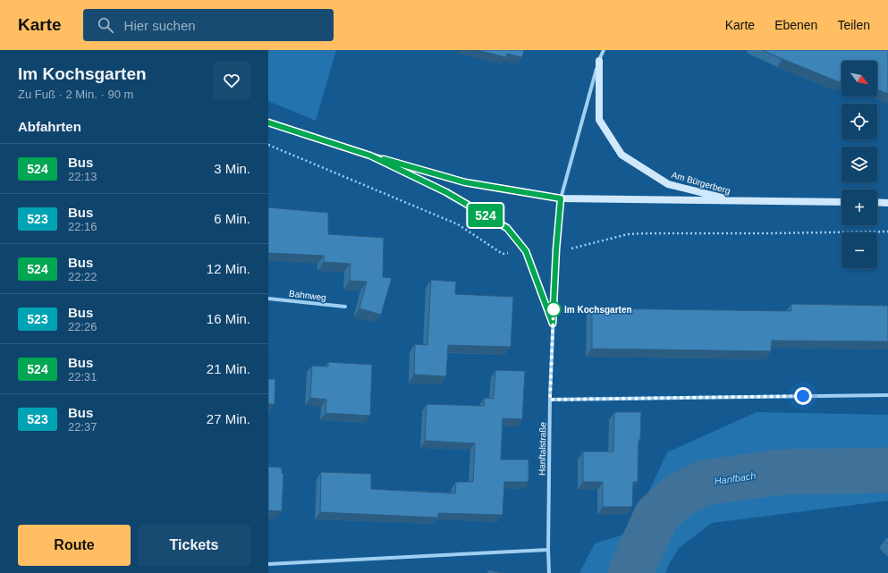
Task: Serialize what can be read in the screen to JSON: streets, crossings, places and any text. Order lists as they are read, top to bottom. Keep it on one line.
{"streets":{"main road":["Am Bürgerberg"],"street":["Bahnweg","Hanftalstraße"]},"crossings":[["Am Bürgerberg","Hanftalstraße"]],"water":["Hanfbach"],"places":["Im Kochsgarten"],"lines":["bus line 524"],"north":"bottom right","page":{"header":"Karte","search":"Hier suchen","nav":["Karte","Ebenen","Teilen"],"heading":[["Im Kochsgarten","Zu Fuß · 2 Min. · 90 m"],"Abfahrten"],"on_map":"524","map_buttons":["+","−"],"list":[{"mark":"524","name":"Bus","note":"22:13","value":"3 Min."},{"mark":"523","name":"Bus","note":"22:16","value":"6 Min."},{"mark":"524","name":"Bus","note":"22:22","value":"12 Min."},{"mark":"523","name":"Bus","note":"22:26","value":"16 Min."},{"mark":"524","name":"Bus","note":"22:31","value":"21 Min."},{"mark":"523","name":"Bus","note":"22:37","value":"27 Min."}],"buttons":["Route","Tickets"]}}
